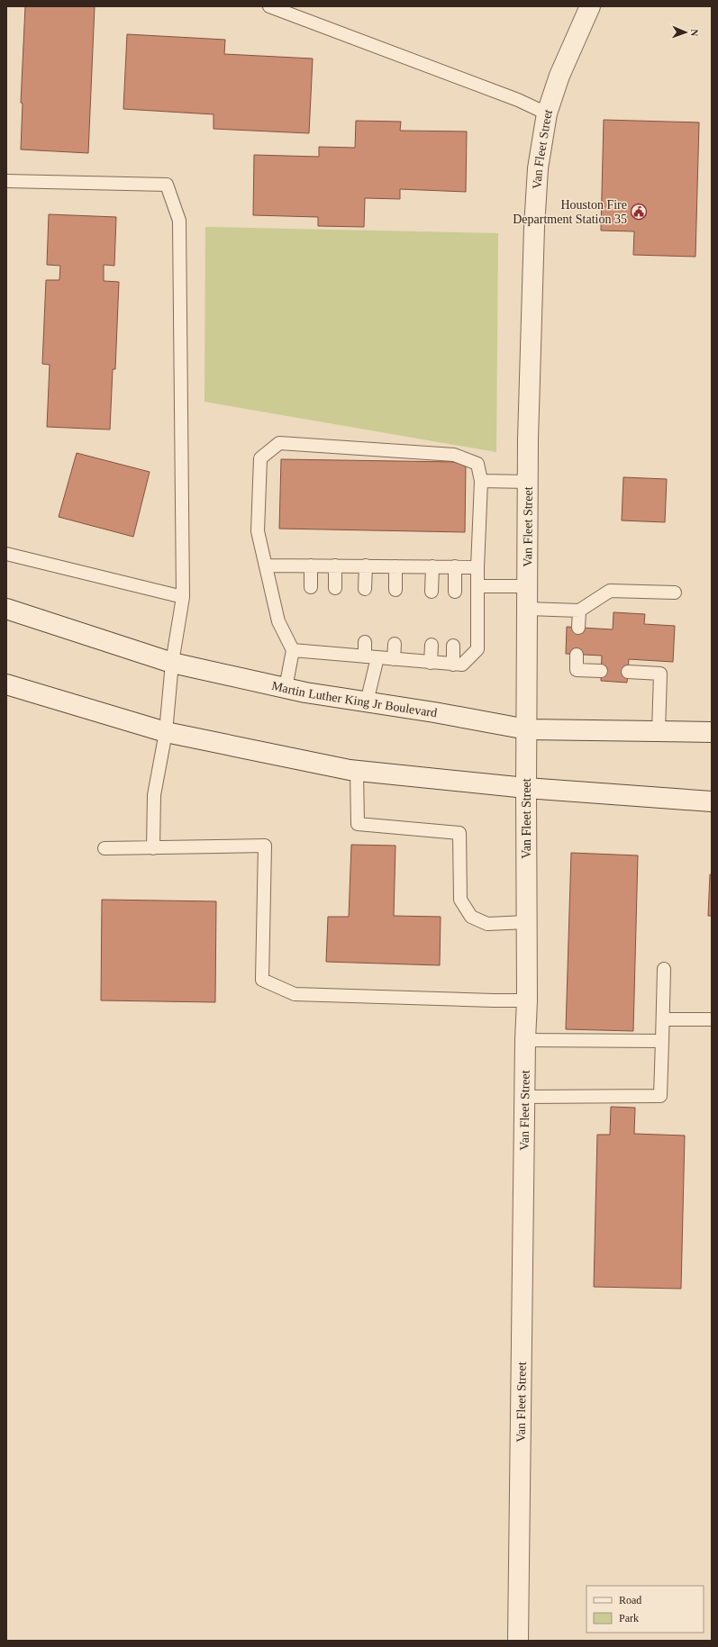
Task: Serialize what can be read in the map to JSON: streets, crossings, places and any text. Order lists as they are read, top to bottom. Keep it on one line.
{"streets":{"street":["Van Fleet Street","Martin Luther King Jr Boulevard"]},"crossings":[["Van Fleet Street","Martin Luther King Jr Boulevard"]],"places":{"public building":["Houston Fire Department Station 35"]},"legend":["Road","Park"],"north":"right"}
